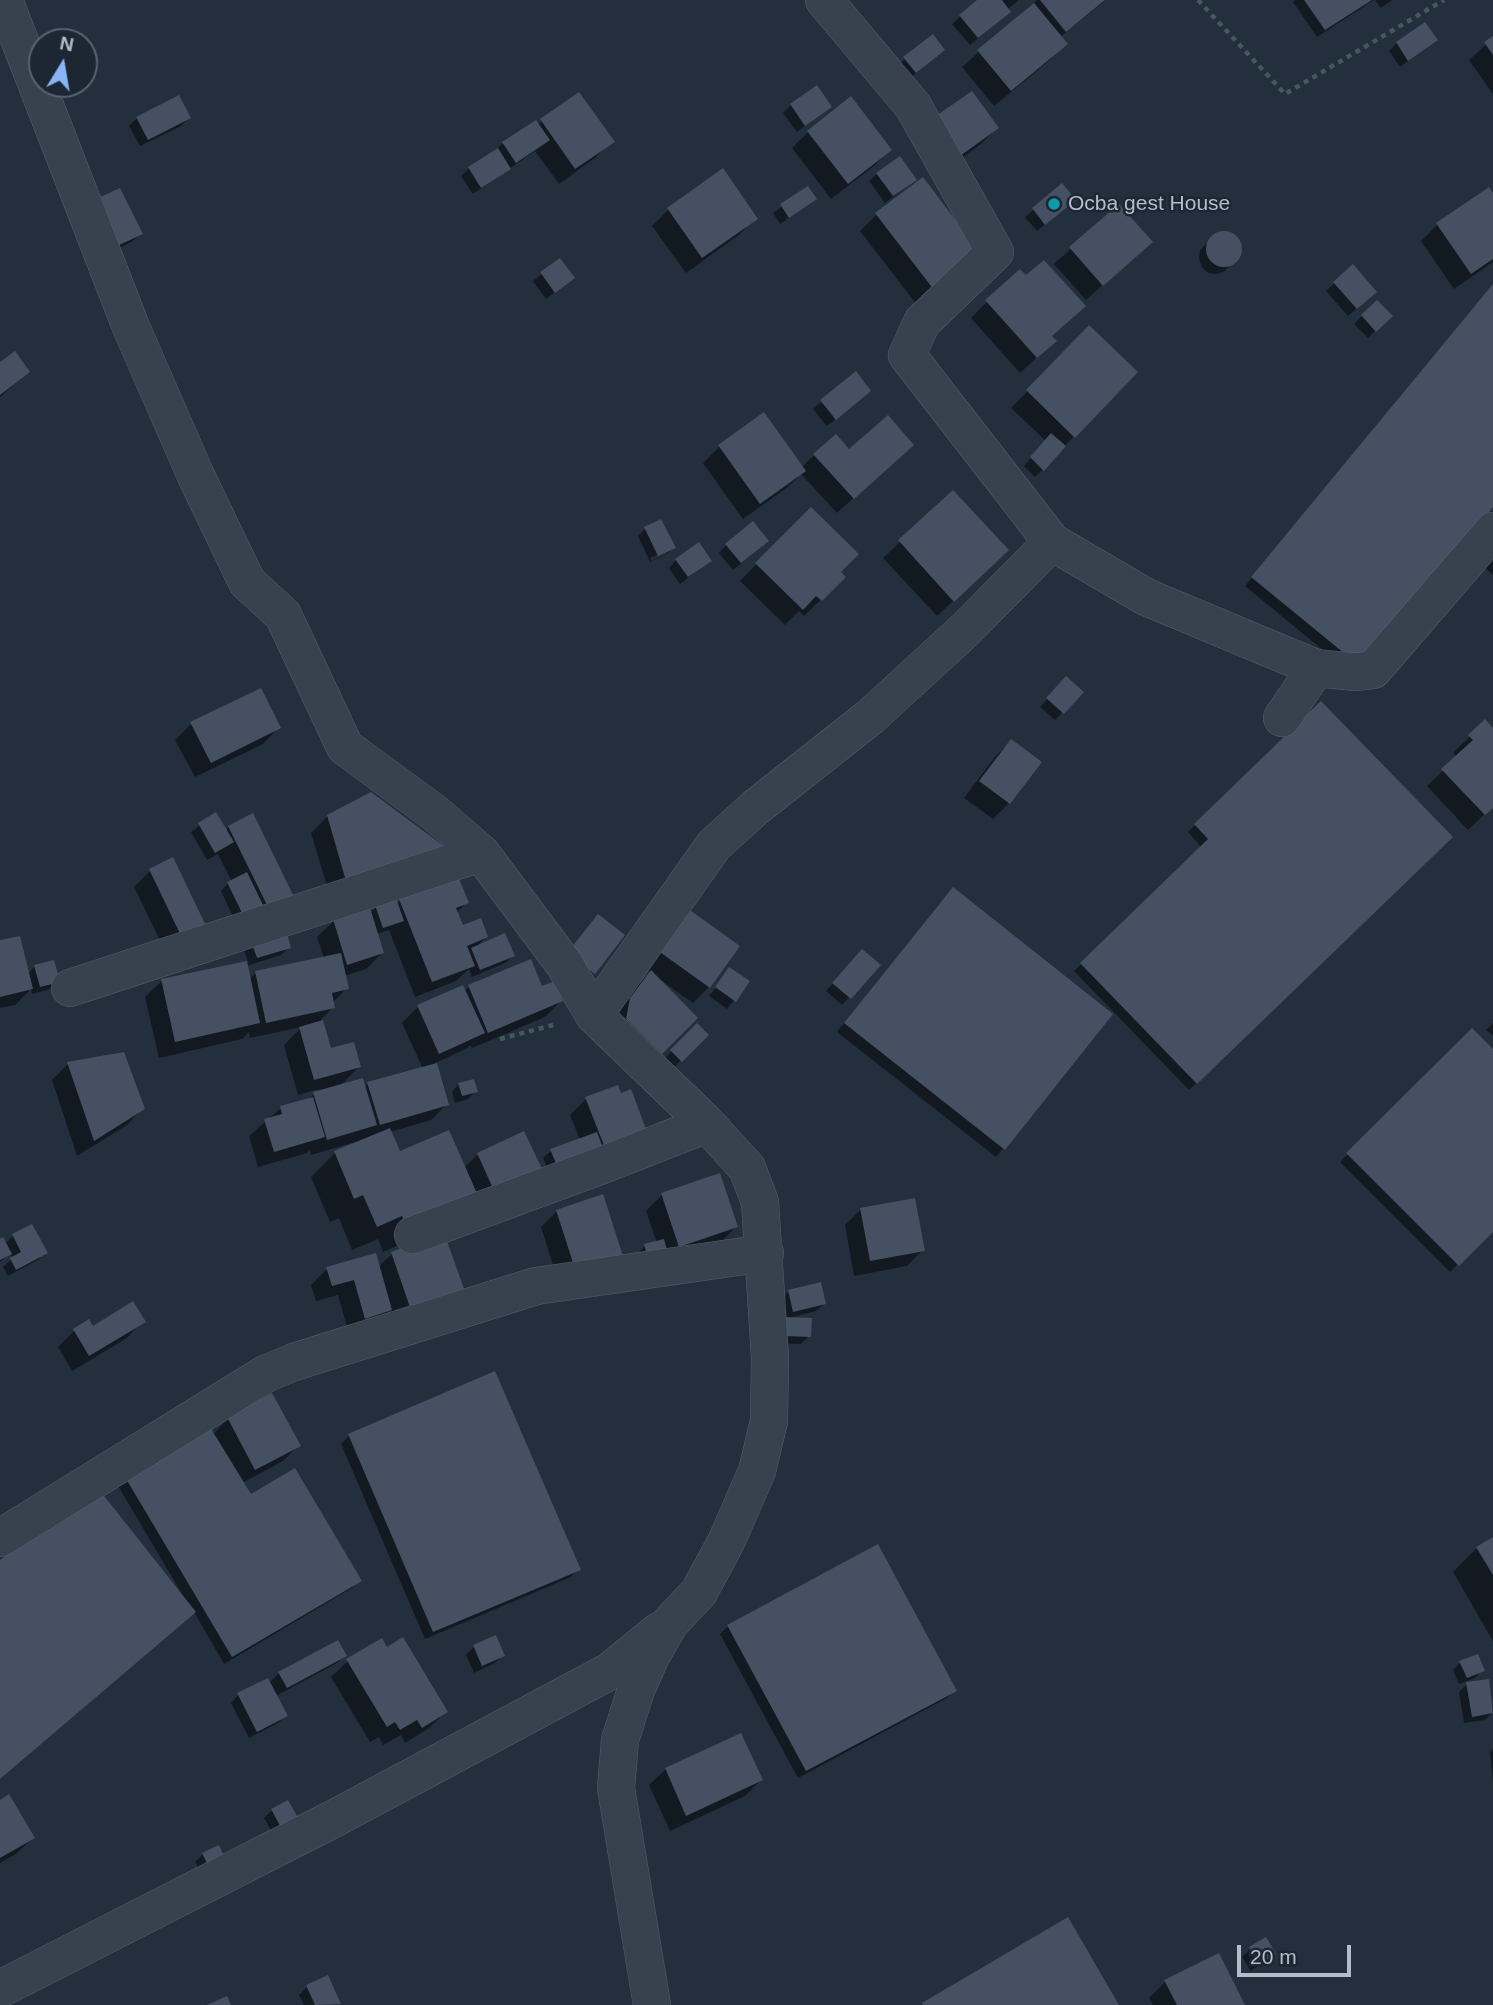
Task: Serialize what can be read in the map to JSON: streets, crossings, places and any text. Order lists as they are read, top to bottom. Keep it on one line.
{"places":["Ocba gest House"],"scale_bar":"20 m","north":"top"}
